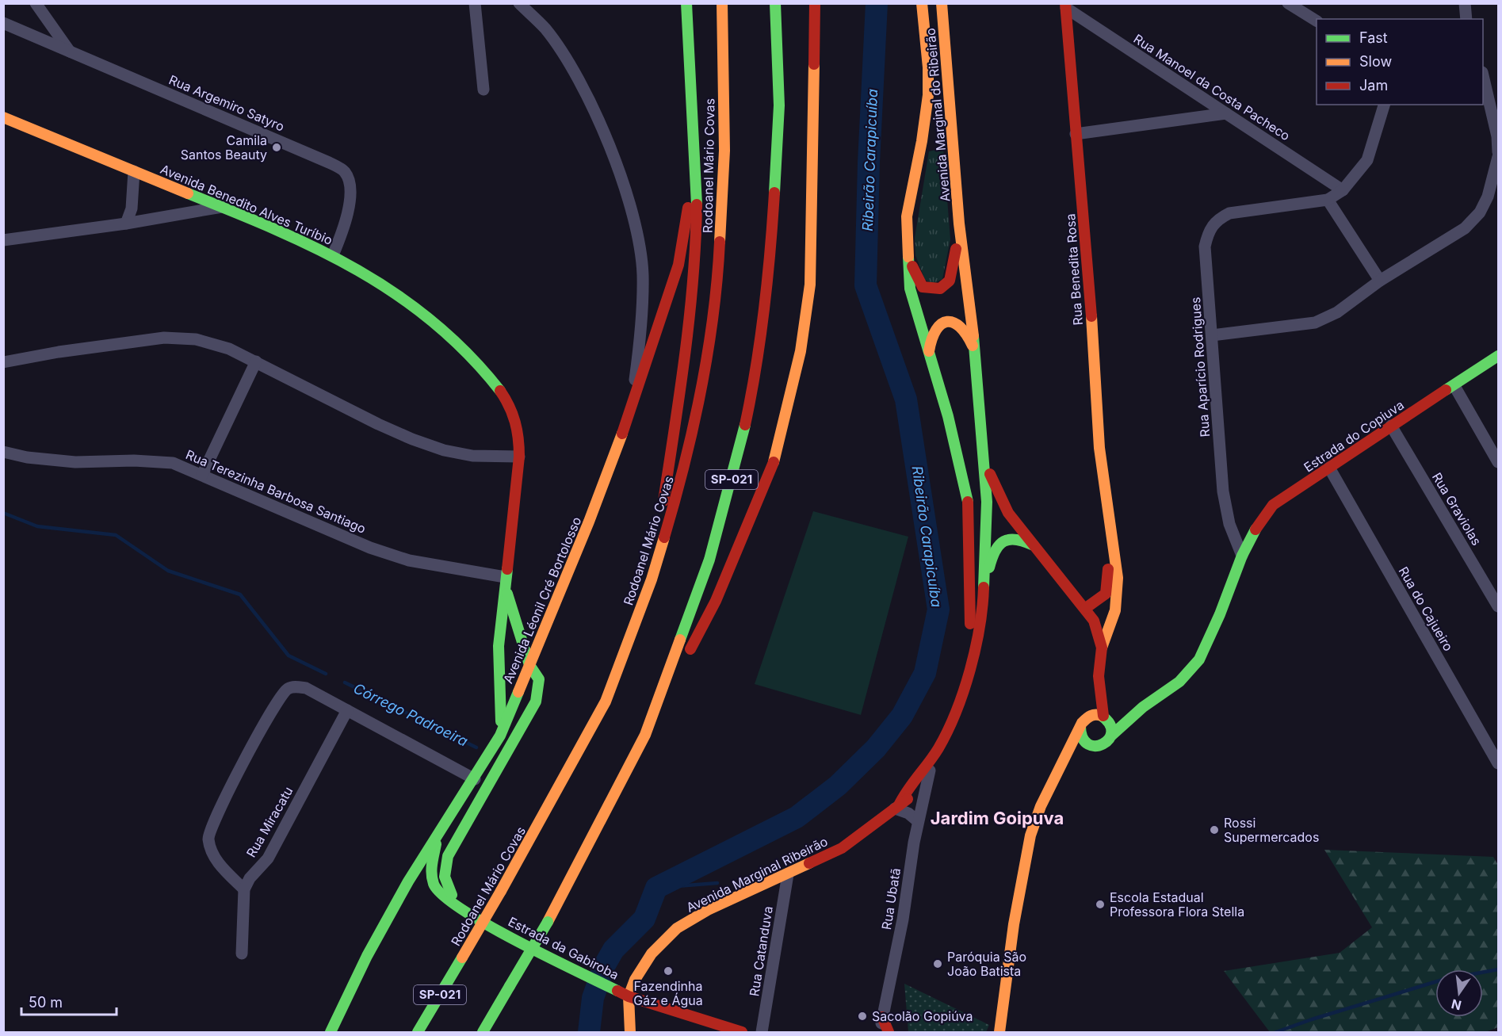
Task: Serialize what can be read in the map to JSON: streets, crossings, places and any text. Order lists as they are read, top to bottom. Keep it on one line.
{"streets":{"main road":["Avenida Marginal do Ribeirão","Rodoanel Mário Covas","Avenida Benedito Alves Turíbio","Rua Benedita Rosa","Estrada do Copiuva","SP-021","Avenida Léonil Cré Bortolosso","Avenida Marginal Ribeirão","Estrada da Gabiroba"],"street":["Rua Manoel da Costa Pacheco","Rua Argemiro Satyro","Rua Aparício Rodrigues","Rua Terezinha Barbosa Santiago","Rua Graviolas","Rua do Cajueiro","Rua Miracatu","Rua Ubatã","Rua Catanduva"]},"crossings":[["Rua Manoel da Costa Pacheco","Rua Benedita Rosa"],["Rua Manoel da Costa Pacheco","Rua Aparício Rodrigues"],["Rua Argemiro Satyro","Avenida Benedito Alves Turíbio"],["Avenida Benedito Alves Turíbio","Rua Terezinha Barbosa Santiago"],["Avenida Benedito Alves Turíbio","Avenida Léonil Cré Bortolosso"],["Avenida Benedito Alves Turíbio","Estrada da Gabiroba"],["Rua Aparício Rodrigues","Estrada do Copiuva"],["Estrada do Copiuva","Rua Graviolas"],["Estrada do Copiuva","Rua do Cajueiro"],["Avenida Léonil Cré Bortolosso","Estrada da Gabiroba"],["Avenida Marginal Ribeirão","Rua Ubatã"],["Avenida Marginal Ribeirão","Estrada da Gabiroba"],["Avenida Marginal Ribeirão","Rua Catanduva"]],"districts":["Jardim Goipuva"],"water":["Ribeirão Carapicuíba","Córrego Padroeira"],"places":["Camila Santos Beauty","Rossi Supermercados","Escola Estadual Professora Flora Stella","Paróquia São João Batista","Fazendinha Gáz e Água","Sacolão Gopiúva"],"legend":["Fast","Slow","Jam"],"scale_bar":"50 m","north":"bottom"}
